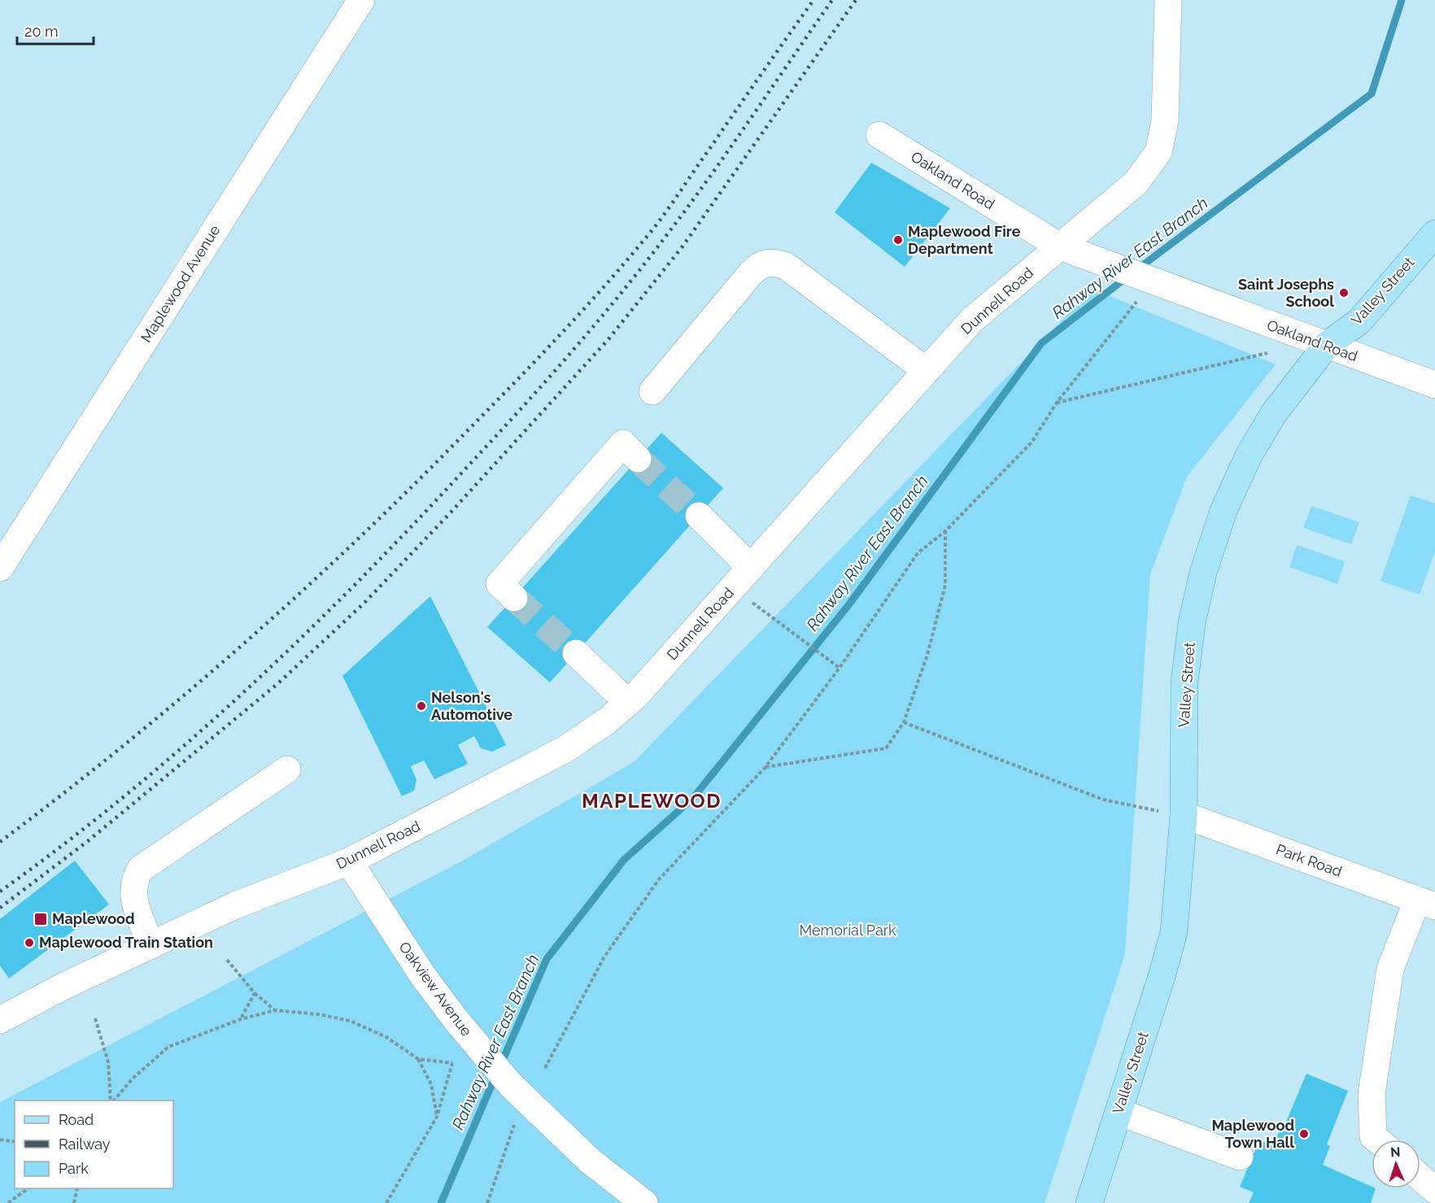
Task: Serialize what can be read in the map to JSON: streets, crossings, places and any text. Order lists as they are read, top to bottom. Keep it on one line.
{"streets":{"main road":["Valley Street"],"street":["Oakland Road","Maplewood Avenue","Dunnell Road","Park Road","Oakview Avenue"]},"crossings":[["Oakland Road","Valley Street"],["Oakland Road","Dunnell Road"],["Valley Street","Park Road"],["Dunnell Road","Oakview Avenue"]],"districts":["MAPLEWOOD"],"water":["Rahway River East Branch"],"parks":["Memorial Park"],"places":{"other":["Maplewood Fire Department","Saint Josephs School","Nelson's Automotive","Maplewood Train Station","Maplewood Town Hall"],"transit":["Maplewood"]},"legend":["Road","Railway","Park"],"scale_bar":"20 m","north":"top"}
